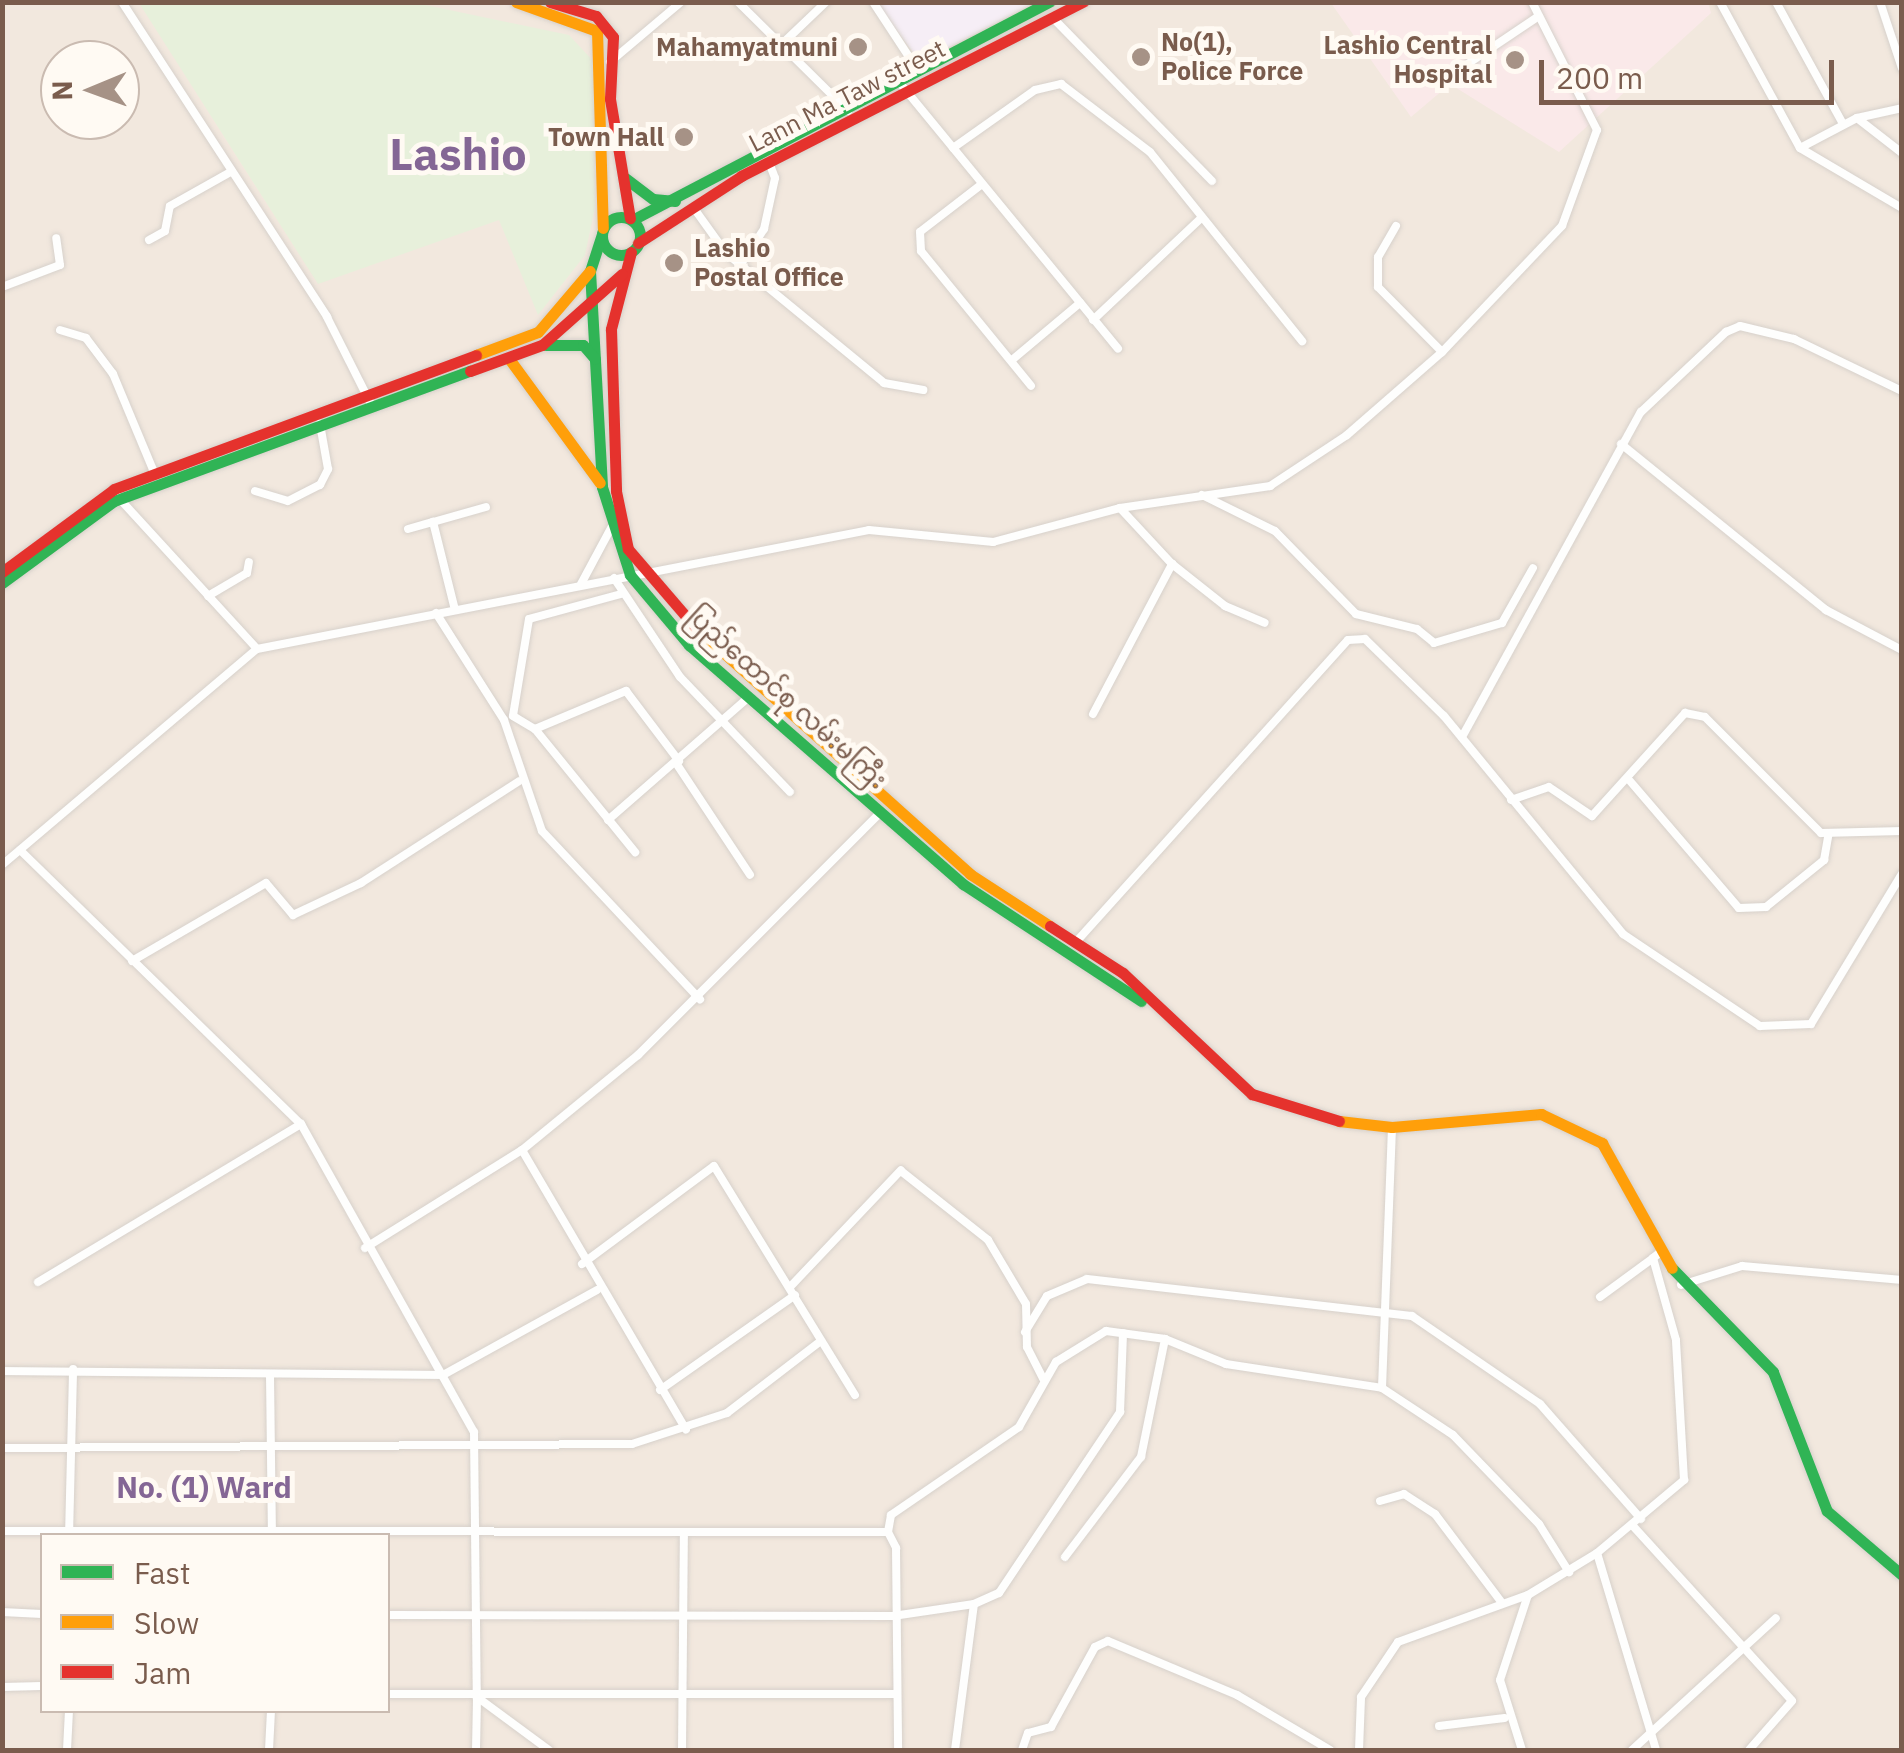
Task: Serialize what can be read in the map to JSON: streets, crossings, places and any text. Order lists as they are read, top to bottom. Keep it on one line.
{"streets":{"main road":["Lann Ma Taw street","ပြည်ထောင်စု လမ်းမကြီး"]},"crossings":[["Lann Ma Taw street","ပြည်ထောင်စု လမ်းမကြီး"]],"districts":["Lashio","No. (1) Ward"],"places":["Mahamyatmuni","No(1), Police Force","Lashio Central Hospital","Town Hall","Lashio Postal Office"],"legend":["Fast","Slow","Jam"],"scale_bar":"200 m","north":"left"}
